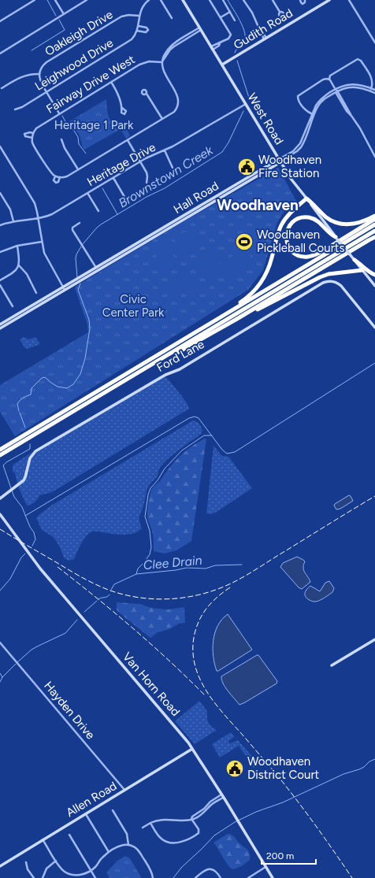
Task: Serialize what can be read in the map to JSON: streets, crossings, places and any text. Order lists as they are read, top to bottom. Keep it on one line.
{"streets":{"main road":["Gudith Road","West Road","Hall Road","Ford Lane","Van Horn Road","Allen Road"],"street":["Oakleigh Drive","Leighwood Drive","Fairway Drive West","Heritage Drive","Hayden Drive"]},"crossings":[["Gudith Road","West Road"],["Oakleigh Drive","Leighwood Drive"],["West Road","Heritage Drive"],["West Road","Hall Road"],["Van Horn Road","Allen Road"],["Hayden Drive","Allen Road"]],"districts":["Woodhaven"],"water":["Brownstown Creek","Clee Drain"],"parks":["Heritage 1 Park","Civic Center Park"],"places":{"public building":["Woodhaven Fire Station","Woodhaven District Court"],"sports":["Woodhaven Pickleball Courts"]},"scale_bar":"200 m"}
